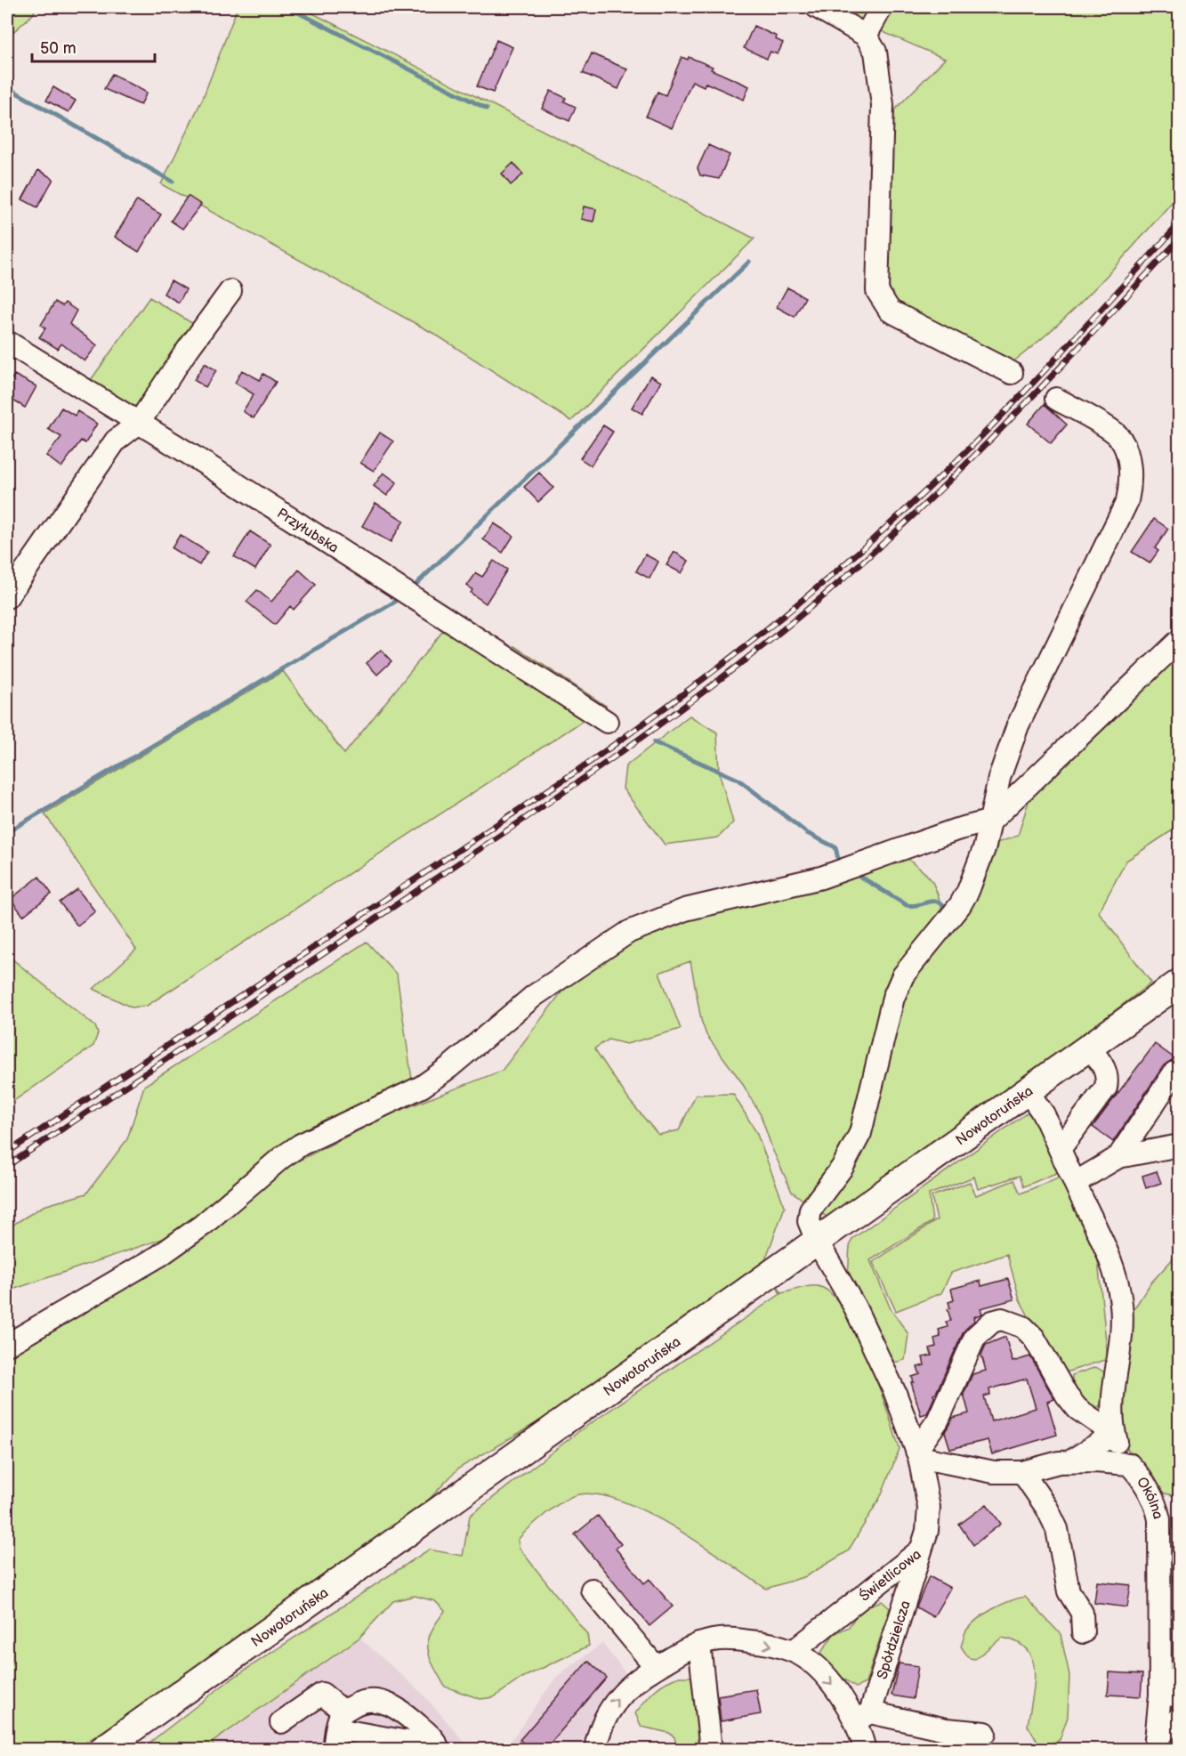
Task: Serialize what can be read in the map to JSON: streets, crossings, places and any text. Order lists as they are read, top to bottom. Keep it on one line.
{"streets":{"main road":["Nowotoruńska"],"street":["Przyłubska","Okólna","Świetlicowa","Spółdzielcza"]},"crossings":[["Nowotoruńska","Świetlicowa"],["Okólna","Świetlicowa"],["Świetlicowa","Spółdzielcza"]],"scale_bar":"50 m"}
